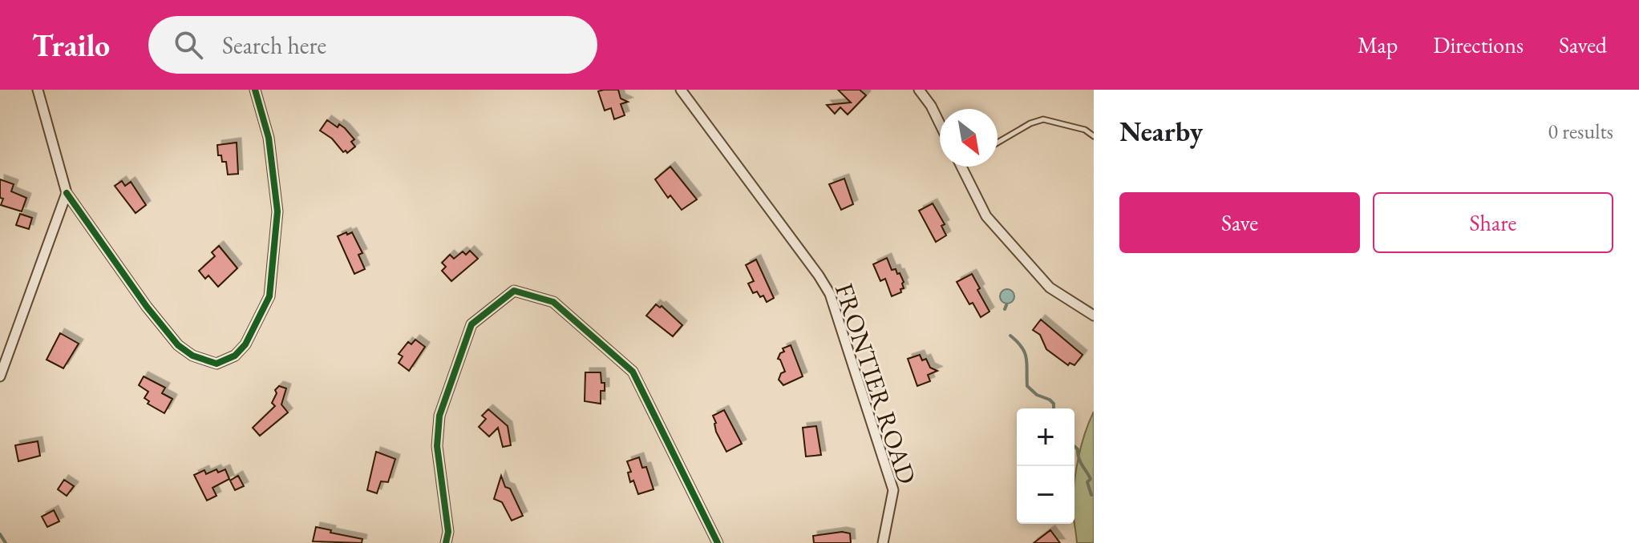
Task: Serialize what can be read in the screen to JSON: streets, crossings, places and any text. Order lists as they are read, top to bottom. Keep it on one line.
{"streets":{"street":["FRONTIER ROAD"]},"north":"bottom right","page":{"header":"Trailo","search":"Search here","nav":["Map","Directions","Saved"],"heading":["Nearby","0 results"],"buttons":["Save","Share"],"map_buttons":["+","−"]}}
